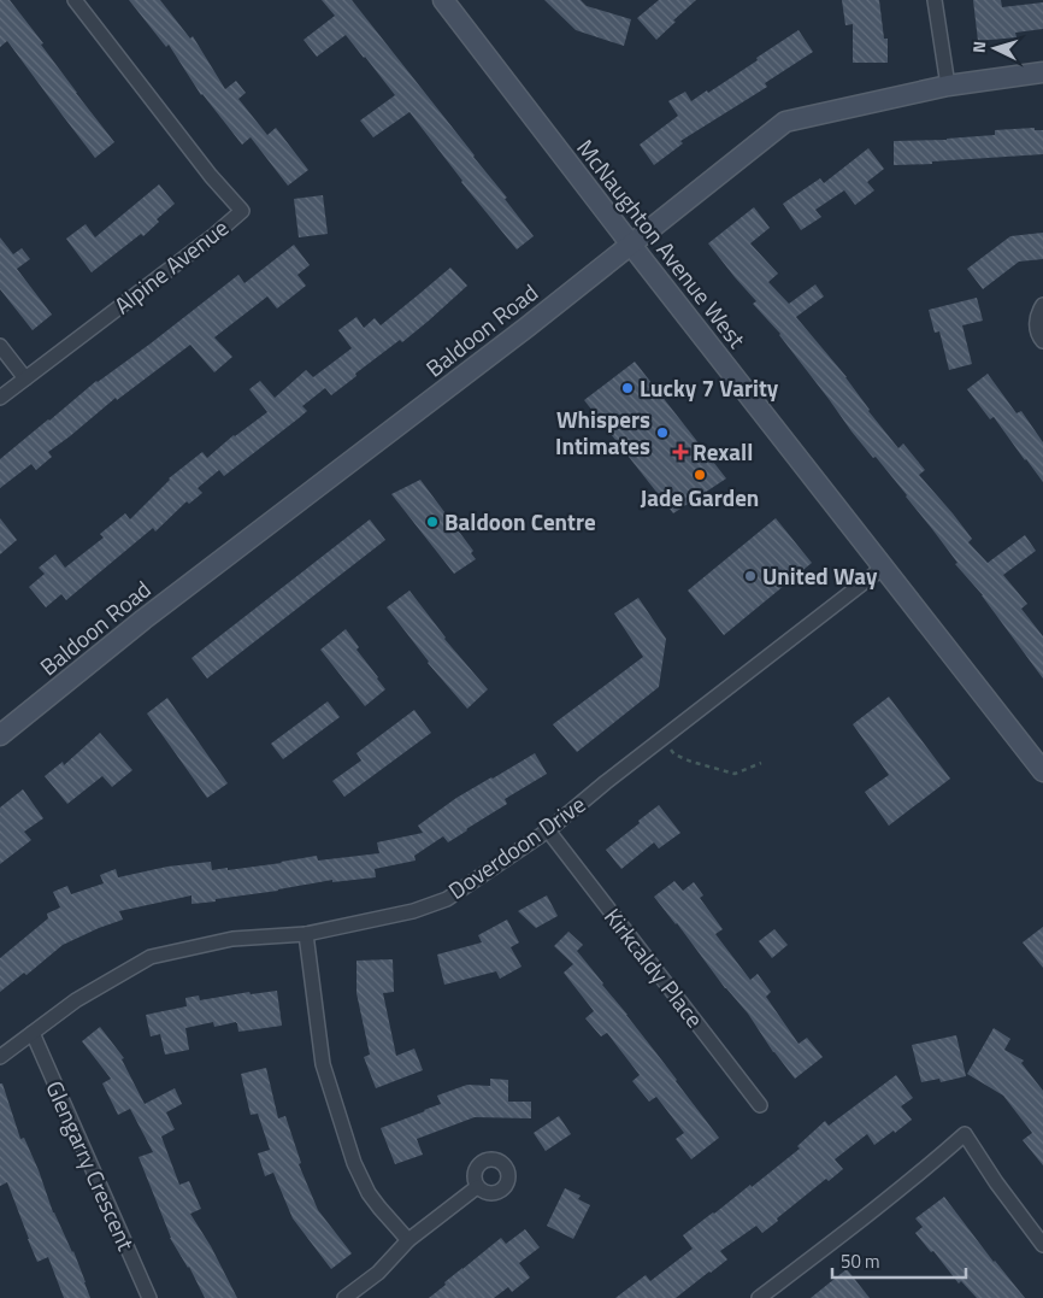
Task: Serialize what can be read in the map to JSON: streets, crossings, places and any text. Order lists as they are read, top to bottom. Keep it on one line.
{"streets":{"street":["McNaughton Avenue West","Alpine Avenue","Baldoon Road","Doverdoon Drive","Kirkcaldy Place","Glengarry Crescent"]},"crossings":[["McNaughton Avenue West","Baldoon Road"],["McNaughton Avenue West","Doverdoon Drive"],["Doverdoon Drive","Kirkcaldy Place"],["Doverdoon Drive","Glengarry Crescent"]],"places":{"other":["Lucky 7 Varity","Whispers Intimates","Jade Garden","Baldoon Centre","United Way"],"health":["Rexall"]},"scale_bar":"50 m","north":"left"}
